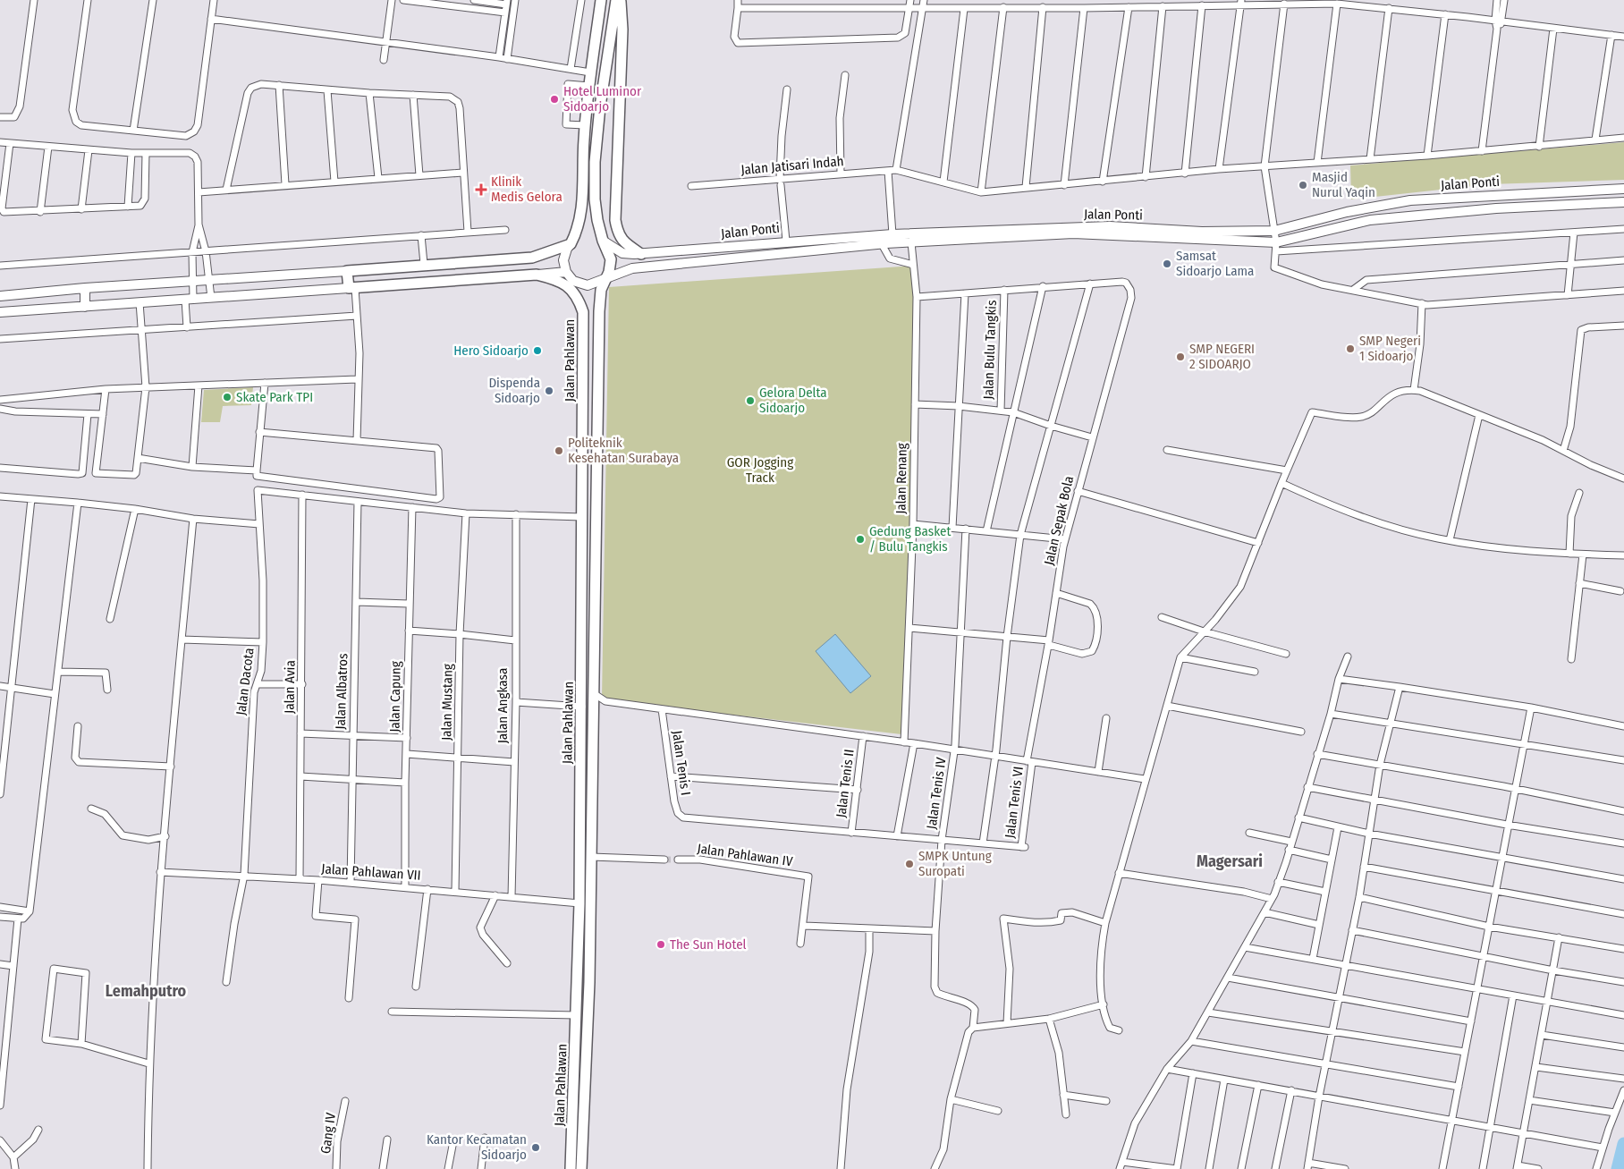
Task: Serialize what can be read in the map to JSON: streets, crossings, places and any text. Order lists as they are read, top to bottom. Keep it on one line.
{"streets":{"main road":["Jalan Ponti","Jalan Pahlawan"],"street":["Jalan Jatisari Indah","Jalan Bulu Tangkis","Jalan Renang","Jalan Sepak Bola","Jalan Dacota","Jalan Avia","Jalan Albatros","Jalan Capung","Jalan Mustang","Jalan Angkasa","Jalan Tenis I","Jalan Tenis II","Jalan Tenis IV","Jalan Tenis VI","Jalan Pahlawan IV","Jalan Pahlawan VII","Gang IV"]},"crossings":[["Jalan Ponti","Jalan Pahlawan"],["Jalan Ponti","Jalan Renang"],["Jalan Pahlawan","Jalan Pahlawan VII"],["Jalan Sepak Bola","Jalan Tenis VI"],["Jalan Dacota","Jalan Avia"],["Jalan Dacota","Jalan Pahlawan VII"],["Jalan Avia","Jalan Pahlawan VII"],["Jalan Albatros","Jalan Pahlawan VII"],["Jalan Capung","Jalan Pahlawan VII"],["Jalan Mustang","Jalan Pahlawan VII"],["Jalan Angkasa","Jalan Pahlawan VII"],["Jalan Tenis I","Jalan Tenis II"]],"districts":["Magersari","Lemahputro"],"parks":["GOR Jogging Track"],"places":{"other":["Hotel Luminor Sidoarjo","Masjid Nurul Yaqin","Samsat Sidoarjo Lama","SMP Negeri 1 Sidoarjo","Hero Sidoarjo","SMP NEGERI 2 SIDOARJO","Dispenda Sidoarjo","Skate Park TPI","Gelora Delta Sidoarjo","Politeknik Kesehatan Surabaya","Gedung Basket / Bulu Tangkis","SMPK Untung Suropati","The Sun Hotel","Kantor Kecamatan Sidoarjo"],"health":["Klinik Medis Gelora"]}}
